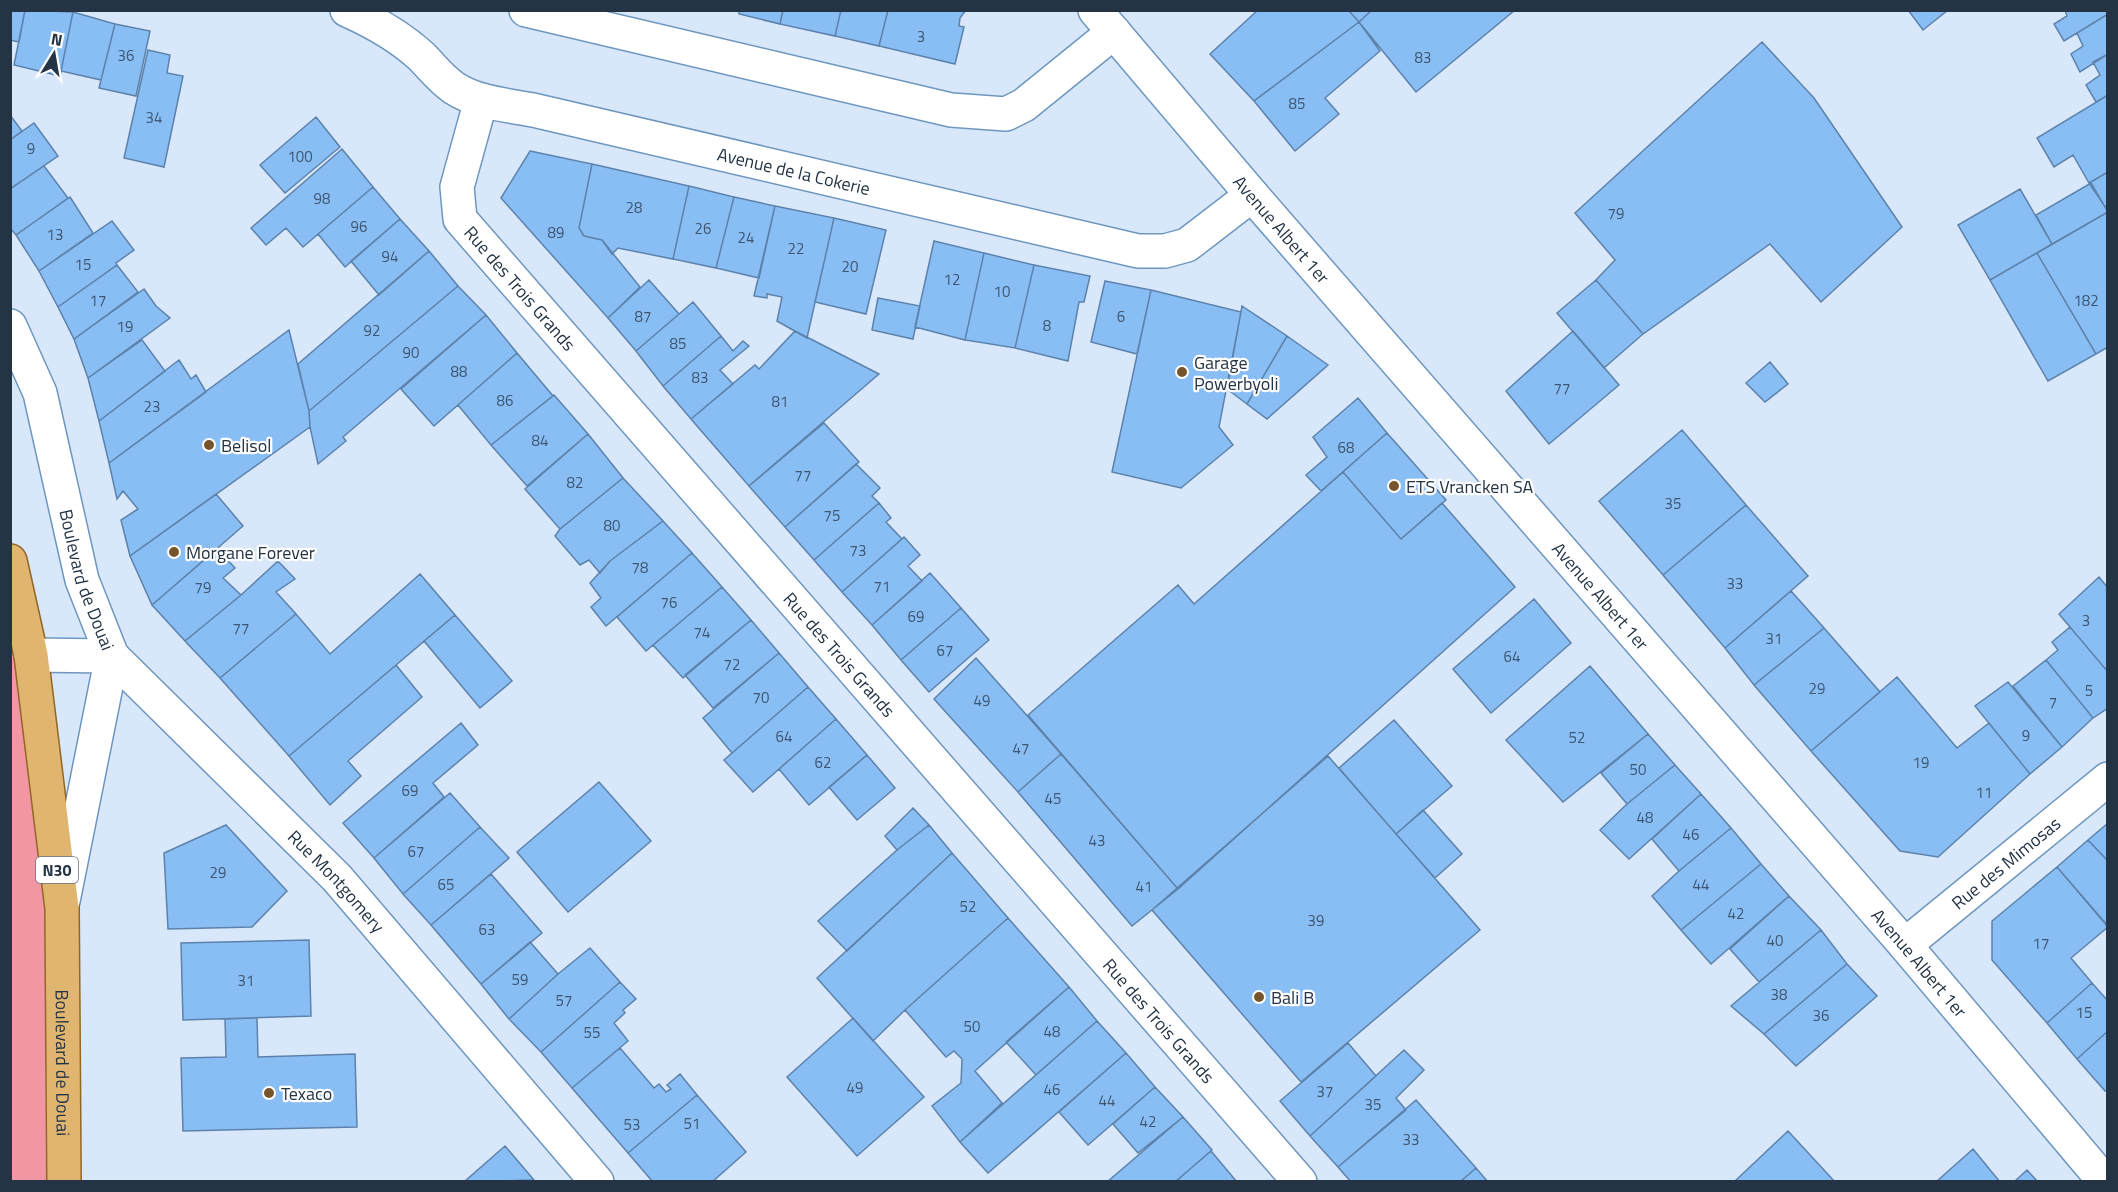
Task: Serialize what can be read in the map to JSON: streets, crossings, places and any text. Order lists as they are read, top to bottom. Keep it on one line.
{"streets":{"main road":["Boulevard de Douai","N30"],"street":["Avenue de la Cokerie","Avenue Albert 1er","Rue des Trois Grands","Rue des Mimosas","Rue Montgomery"]},"crossings":[["Avenue de la Cokerie","Avenue Albert 1er"],["Avenue de la Cokerie","Rue des Trois Grands"],["Avenue Albert 1er","Rue des Mimosas"],["Boulevard de Douai","Rue Montgomery"]],"places":["Garage Powerbyoli","Belisol","ETS Vrancken SA","Morgane Forever","Bali B","Texaco"],"house_numbers":["3","36","83","85","34","9","100","98","28","79","96","26","89","13","24","22","94","15","20","12","10","17","182","87","6","8","19","92","85","90","88","83","77","86","81","23","84","68","77","82","35","75","80","73","78","33","71","79","76","69","3","77","74","31","67","64","72","29","5","70","49","7","9","64","52","47","62","19","50","69","11","45","48","46","43","67","29","65","44","41","52","42","39","63","40","17","59","31","38","57","15","36","50","48","55","49","46","37","44","35","42","51","53","33"],"north":"top"}
